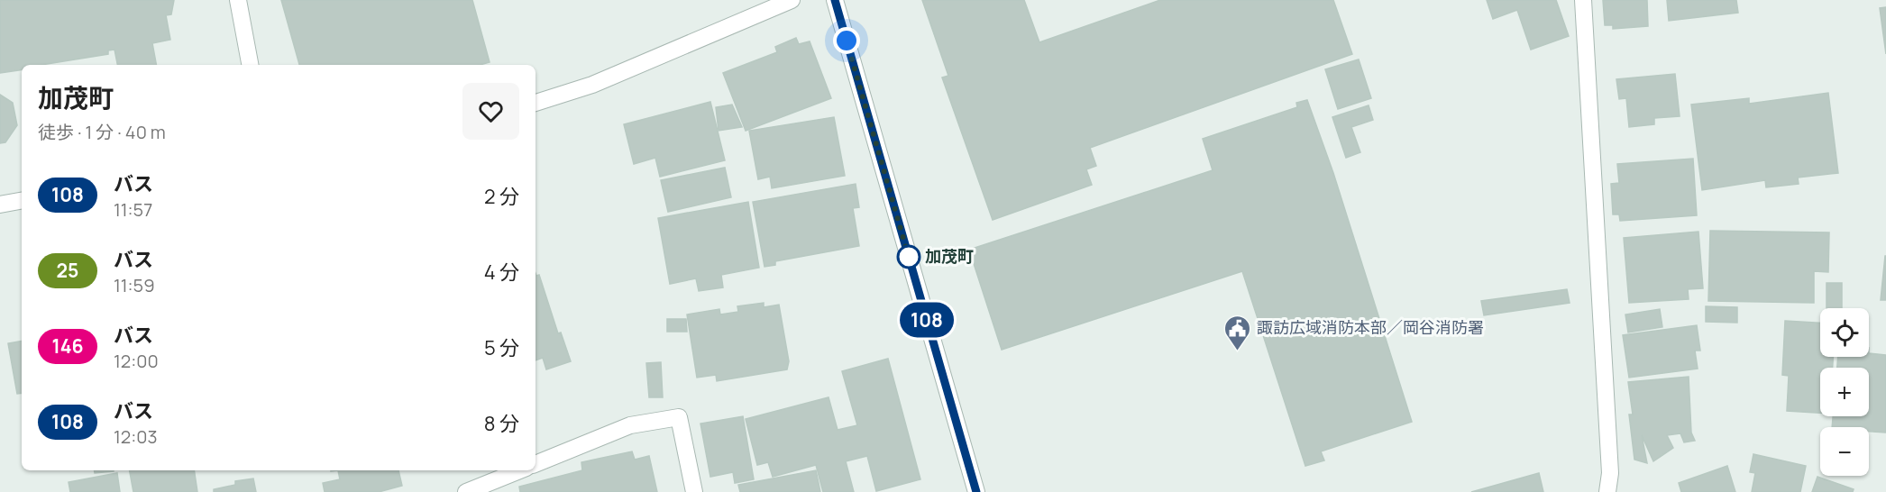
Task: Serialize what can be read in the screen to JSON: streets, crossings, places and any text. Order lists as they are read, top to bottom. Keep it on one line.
{"places":{"other":["加茂町"],"public building":["諏訪広域消防本部／岡谷消防署"]},"lines":["bus line 108"],"page":{"on_map":"108","heading":["加茂町","徒歩 · 1 分 · 40 m"],"list":[{"mark":"108","name":"バス","note":"11:57","value":"2 分"},{"mark":"25","name":"バス","note":"11:59","value":"4 分"},{"mark":"146","name":"バス","note":"12:00","value":"5 分"},{"mark":"108","name":"バス","note":"12:03","value":"8 分"}],"map_buttons":["+","−"]}}
